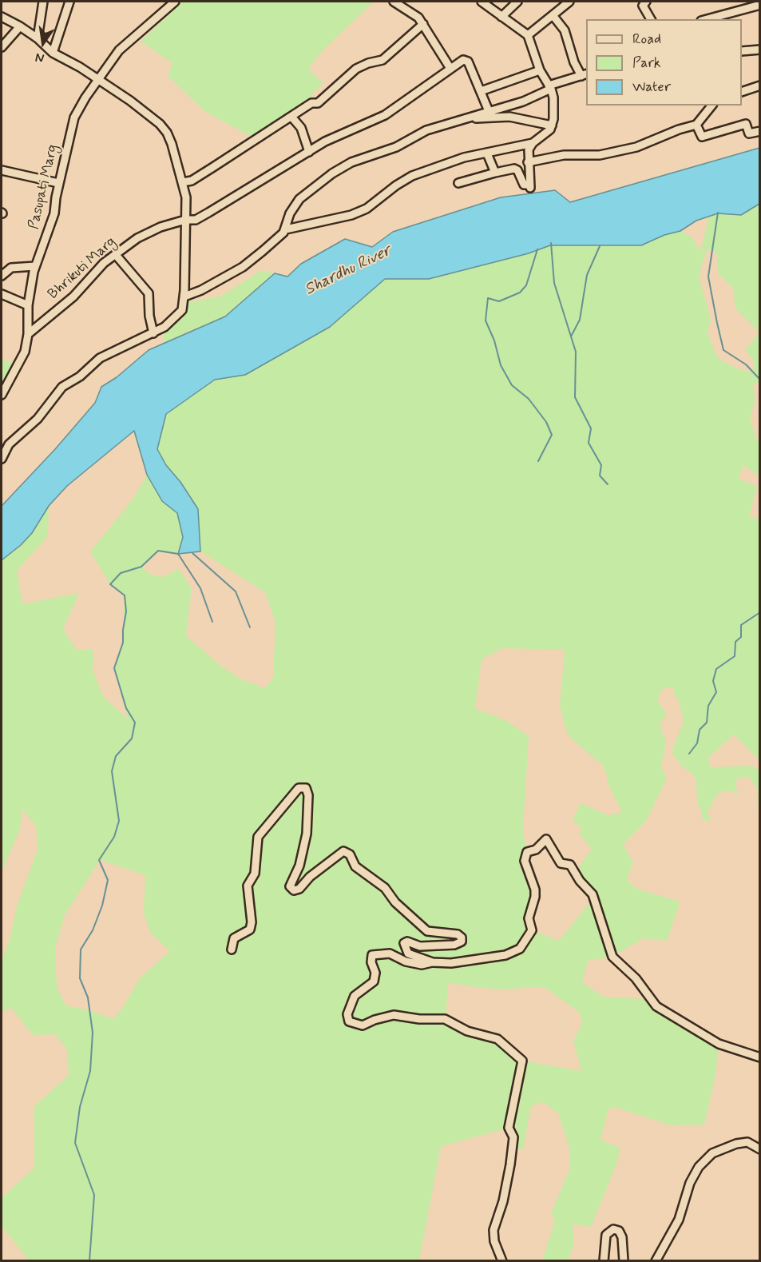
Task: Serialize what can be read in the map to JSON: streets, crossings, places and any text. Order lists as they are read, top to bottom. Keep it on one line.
{"streets":{"street":["Pasupati Marg","Bhrikuti Marg"]},"crossings":[["Pasupati Marg","Bhrikuti Marg"]],"water":["Shardhu River"],"legend":["Road","Park","Water"],"north":"bottom"}
